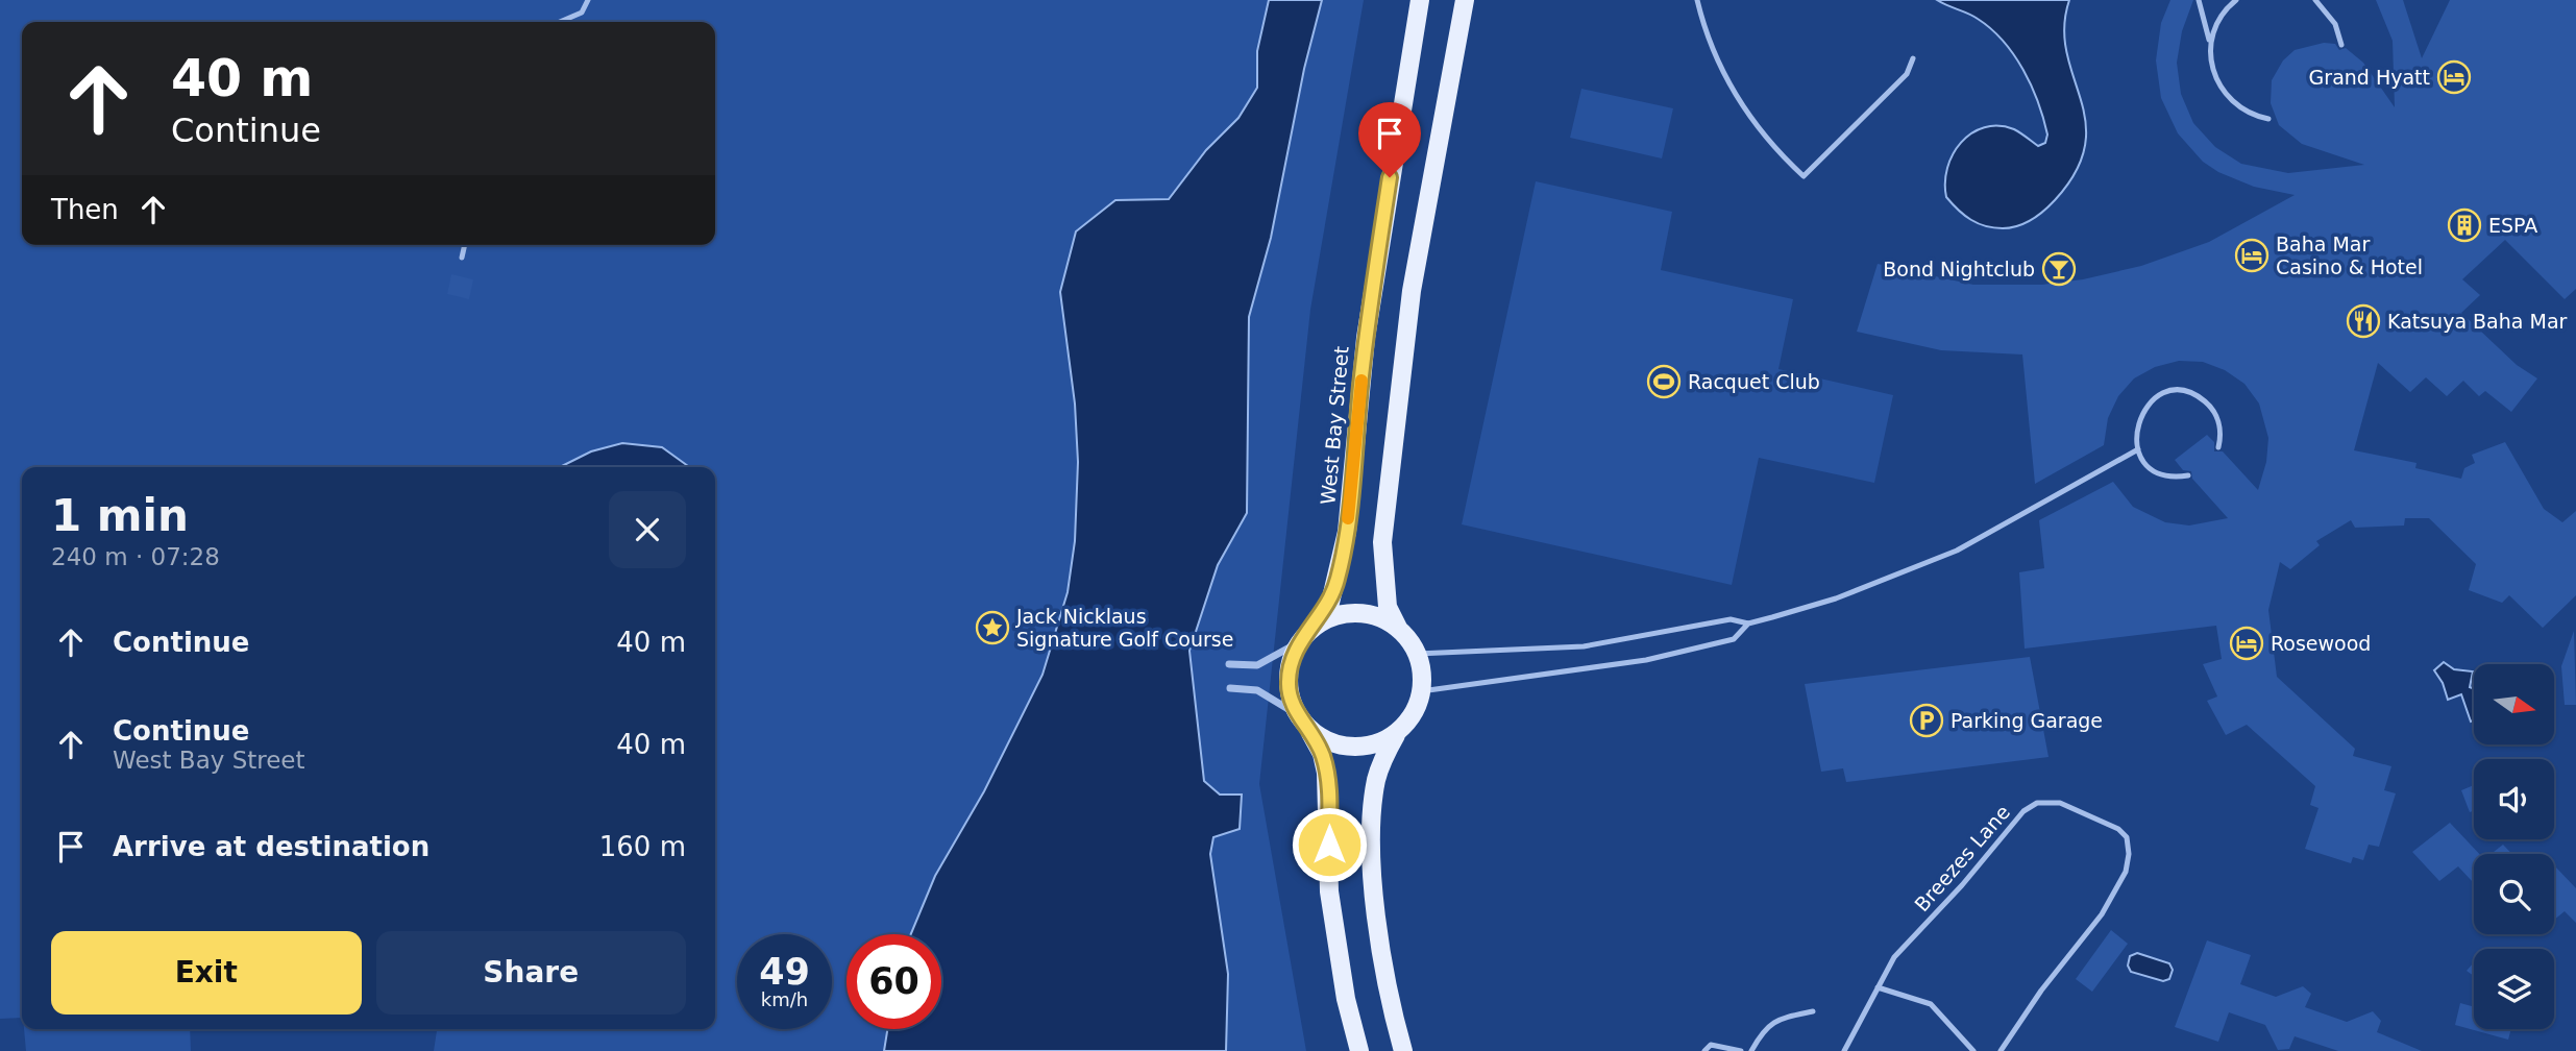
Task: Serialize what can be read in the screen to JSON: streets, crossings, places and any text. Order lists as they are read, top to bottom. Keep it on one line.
{"streets":{"main road":["West Bay Street"],"lane":["Breezes Lane"]},"places":{"hotel":["Grand Hyatt","Baha Mar Casino & Hotel","Rosewood"],"building":["ESPA"],"bar":["Bond Nightclub"],"restaurant":["Katsuya Baha Mar"],"sports":["Racquet Club"],"place":["Jack Nicklaus Signature Golf Course"],"parking":["Parking Garage"]},"north":"right","page":{"turn":["40 m","Continue"],"then":"Then","heading":["1 min","240 m · 07:28"],"list":[{"name":"Continue","value":"40 m"},{"name":"Continue","note":"West Bay Street","value":"40 m"},{"name":"Arrive at destination","value":"160 m"}],"buttons":["Exit","Share"],"speed":"49 km/h","limit":"60"}}
